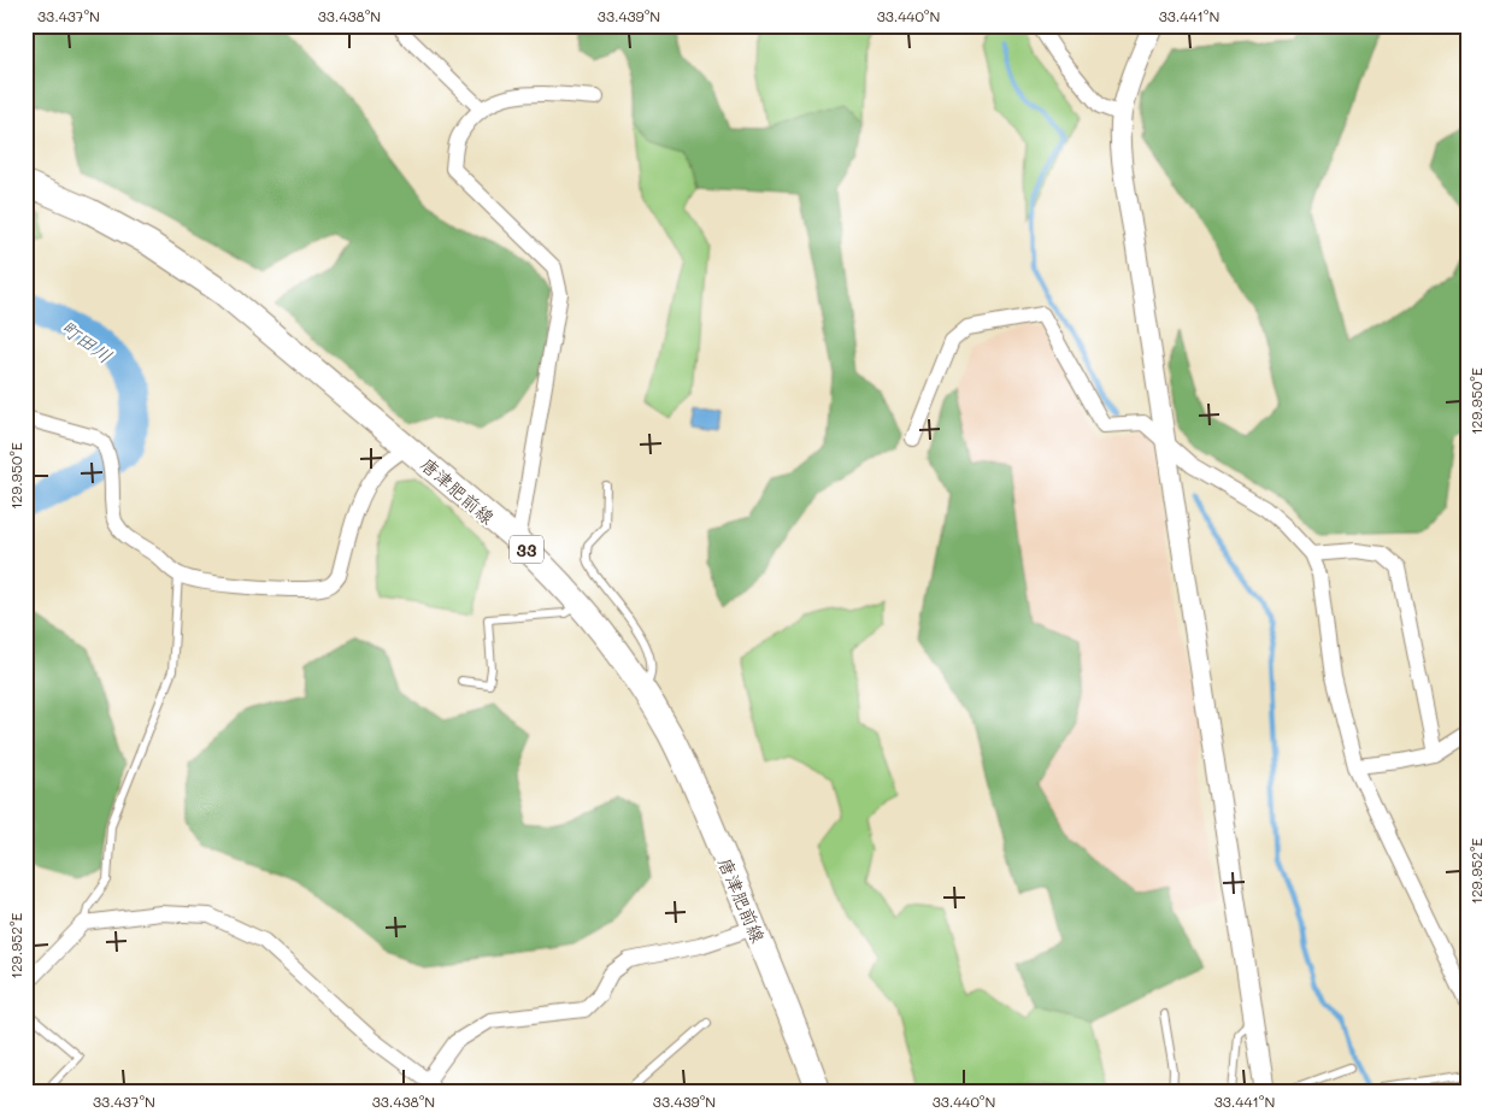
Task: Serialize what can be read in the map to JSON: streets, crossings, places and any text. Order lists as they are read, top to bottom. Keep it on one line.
{"streets":{"main road":["唐津肥前線","33"]},"water":["町田川"],"coordinates":["33.437°N","33.438°N","33.439°N","33.440°N","33.441°N","129.950°E","129.952°E"]}
